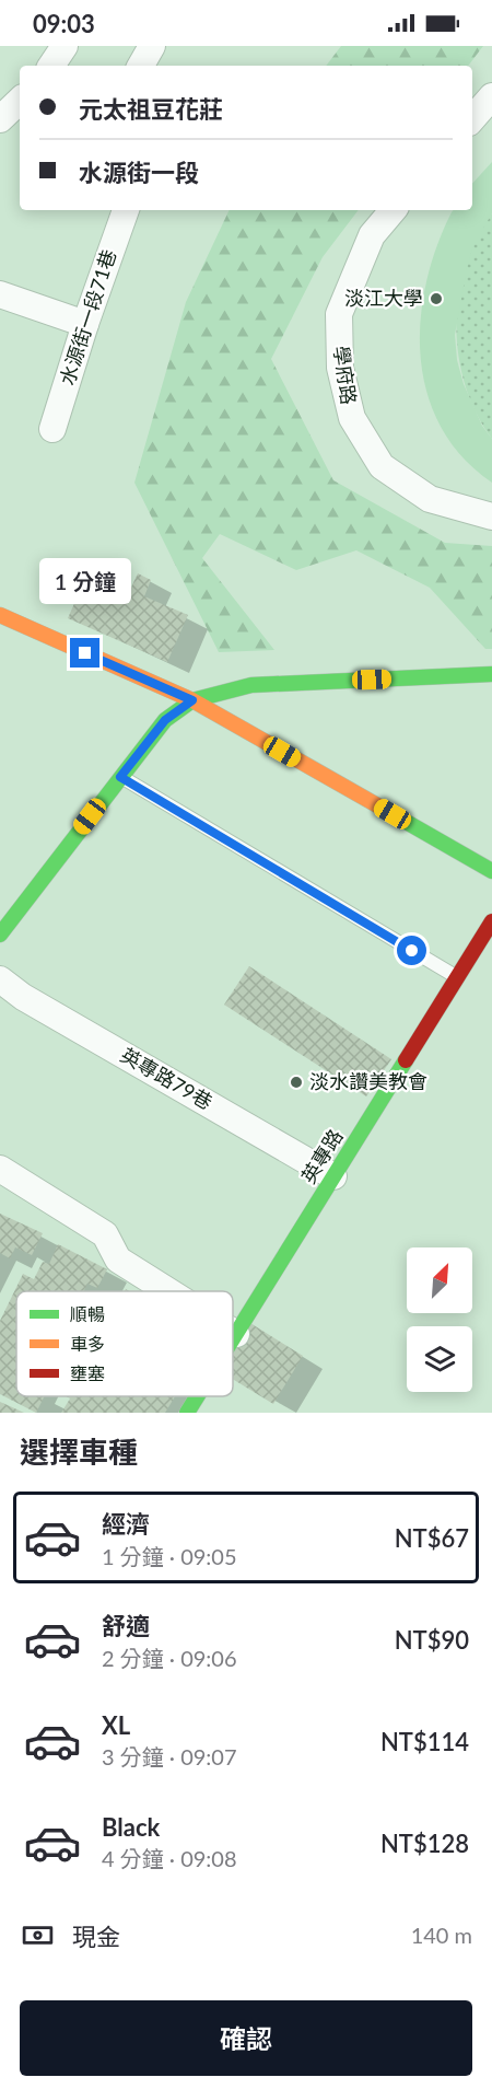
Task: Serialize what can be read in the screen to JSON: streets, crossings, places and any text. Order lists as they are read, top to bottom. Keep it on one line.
{"streets":{"street":["水源街一段71巷","學府路","英專路79巷","英專路"]},"crossings":[["英專路79巷","英專路"]],"places":["淡江大學","淡水讚美教會"],"legend":["順暢","車多","壅塞"],"north":"top right","page":{"status":"09:03","banner":["元太祖豆花莊","水源街一段"],"bubble":"1 分鐘","heading":"選擇車種","list":[{"name":"經濟","note":"1 分鐘 · 09:05","value":"NT$67"},{"name":"舒適","note":"2 分鐘 · 09:06","value":"NT$90"},{"name":"XL","note":"3 分鐘 · 09:07","value":"NT$114"},{"name":"Black","note":"4 分鐘 · 09:08","value":"NT$128"}],"pay":["現金","140 m"],"buttons":"確認"}}
